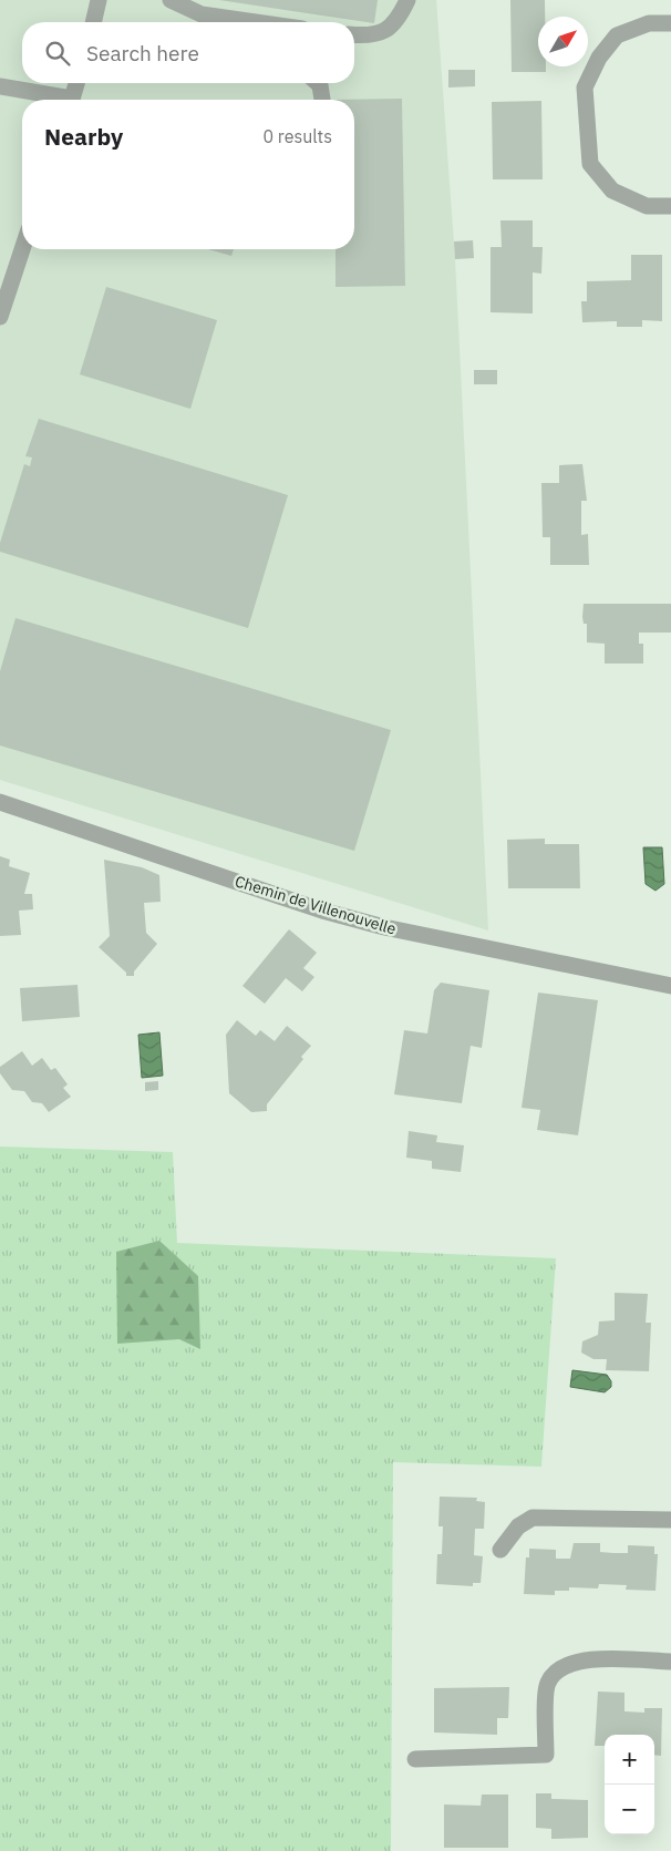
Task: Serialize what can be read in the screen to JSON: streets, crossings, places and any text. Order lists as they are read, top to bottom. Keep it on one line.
{"streets":{"street":["Chemin de Villenouvelle"]},"north":"top right","page":{"search":"Search here","heading":["Nearby","0 results"],"map_buttons":["+","−"]}}
